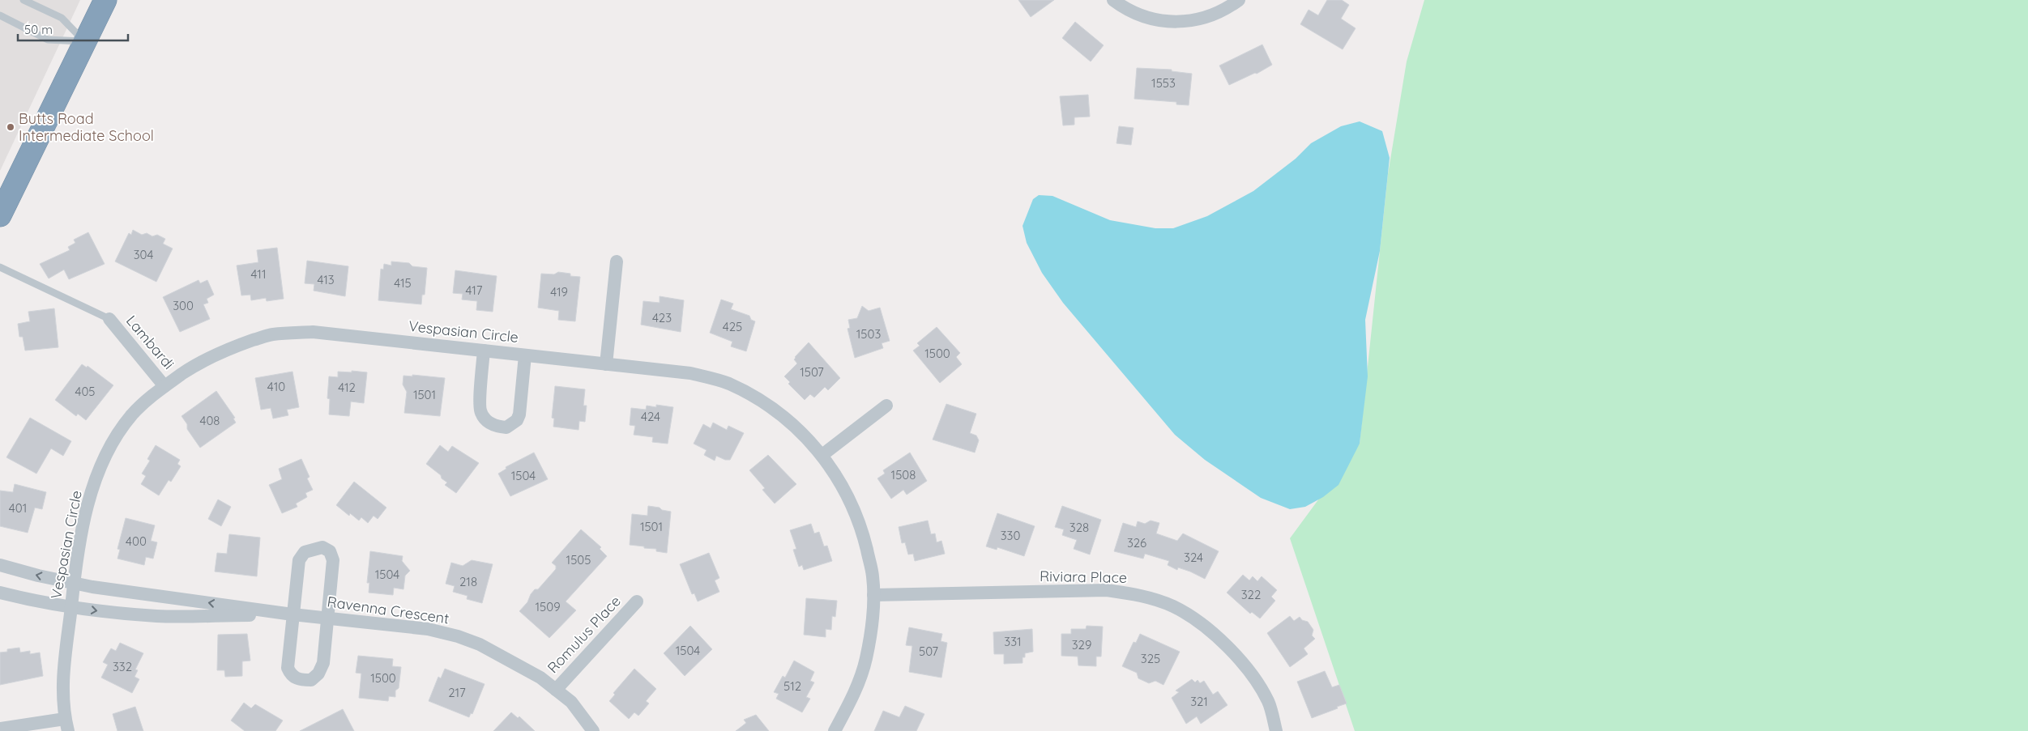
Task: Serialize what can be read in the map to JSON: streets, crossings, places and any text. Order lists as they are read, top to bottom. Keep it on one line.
{"streets":{"street":["Vespasian Circle","Lambardi","Riviara Place","Ravenna Crescent","Romulus Place"]},"crossings":[["Vespasian Circle","Lambardi"],["Vespasian Circle","Riviara Place"],["Vespasian Circle","Ravenna Crescent"],["Ravenna Crescent","Romulus Place"]],"places":["Butts Road Intermediate School"],"house_numbers":["1553","304","411","413","415","417","419","300","423","425","1503","1500","1507","410","412","405","1501","424","408","1508","1504","401","1501","328","330","400","326","324","1505","1504","218","322","1509","331","329","1504","507","325","332","1500","512","217","321"],"scale_bar":"50 m"}
